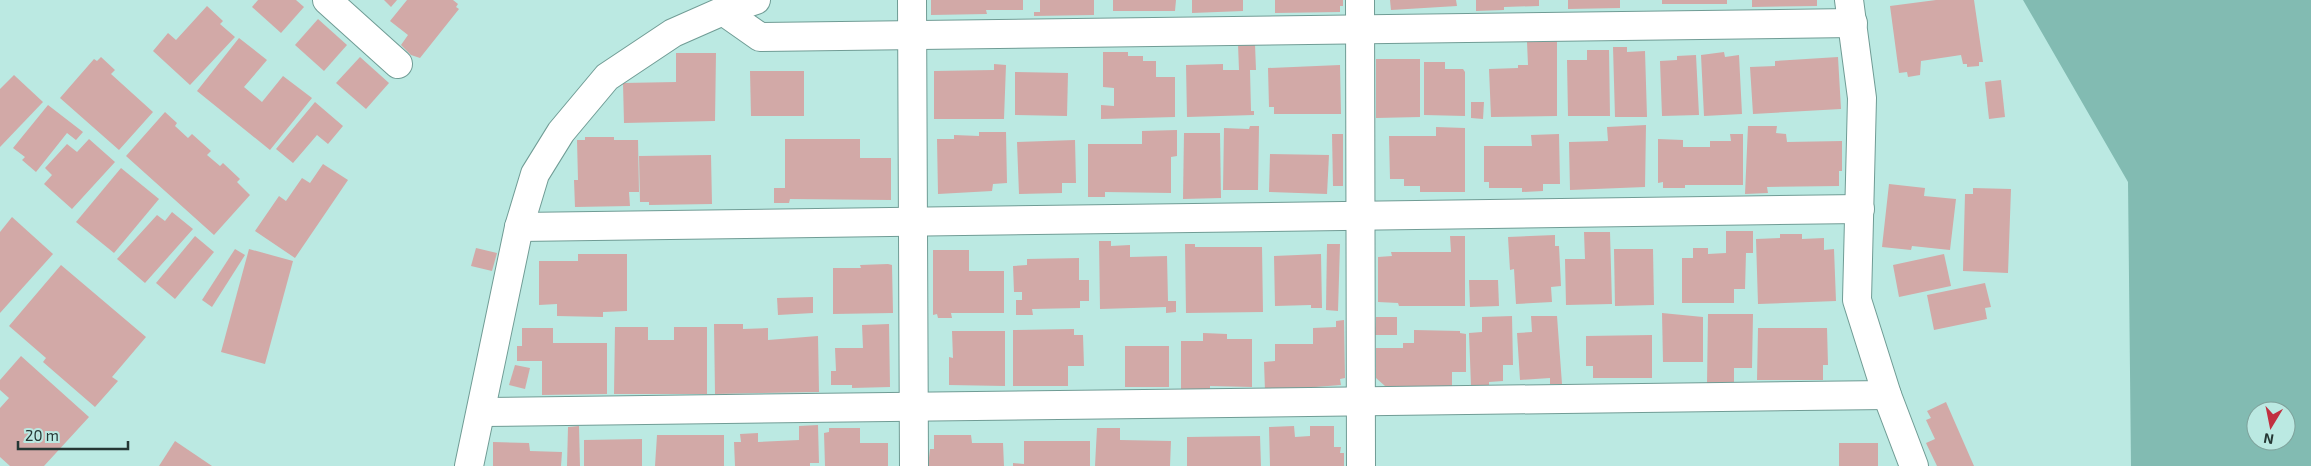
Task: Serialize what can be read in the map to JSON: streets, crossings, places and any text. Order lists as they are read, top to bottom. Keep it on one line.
{"scale_bar":"20 m","north":"bottom"}
